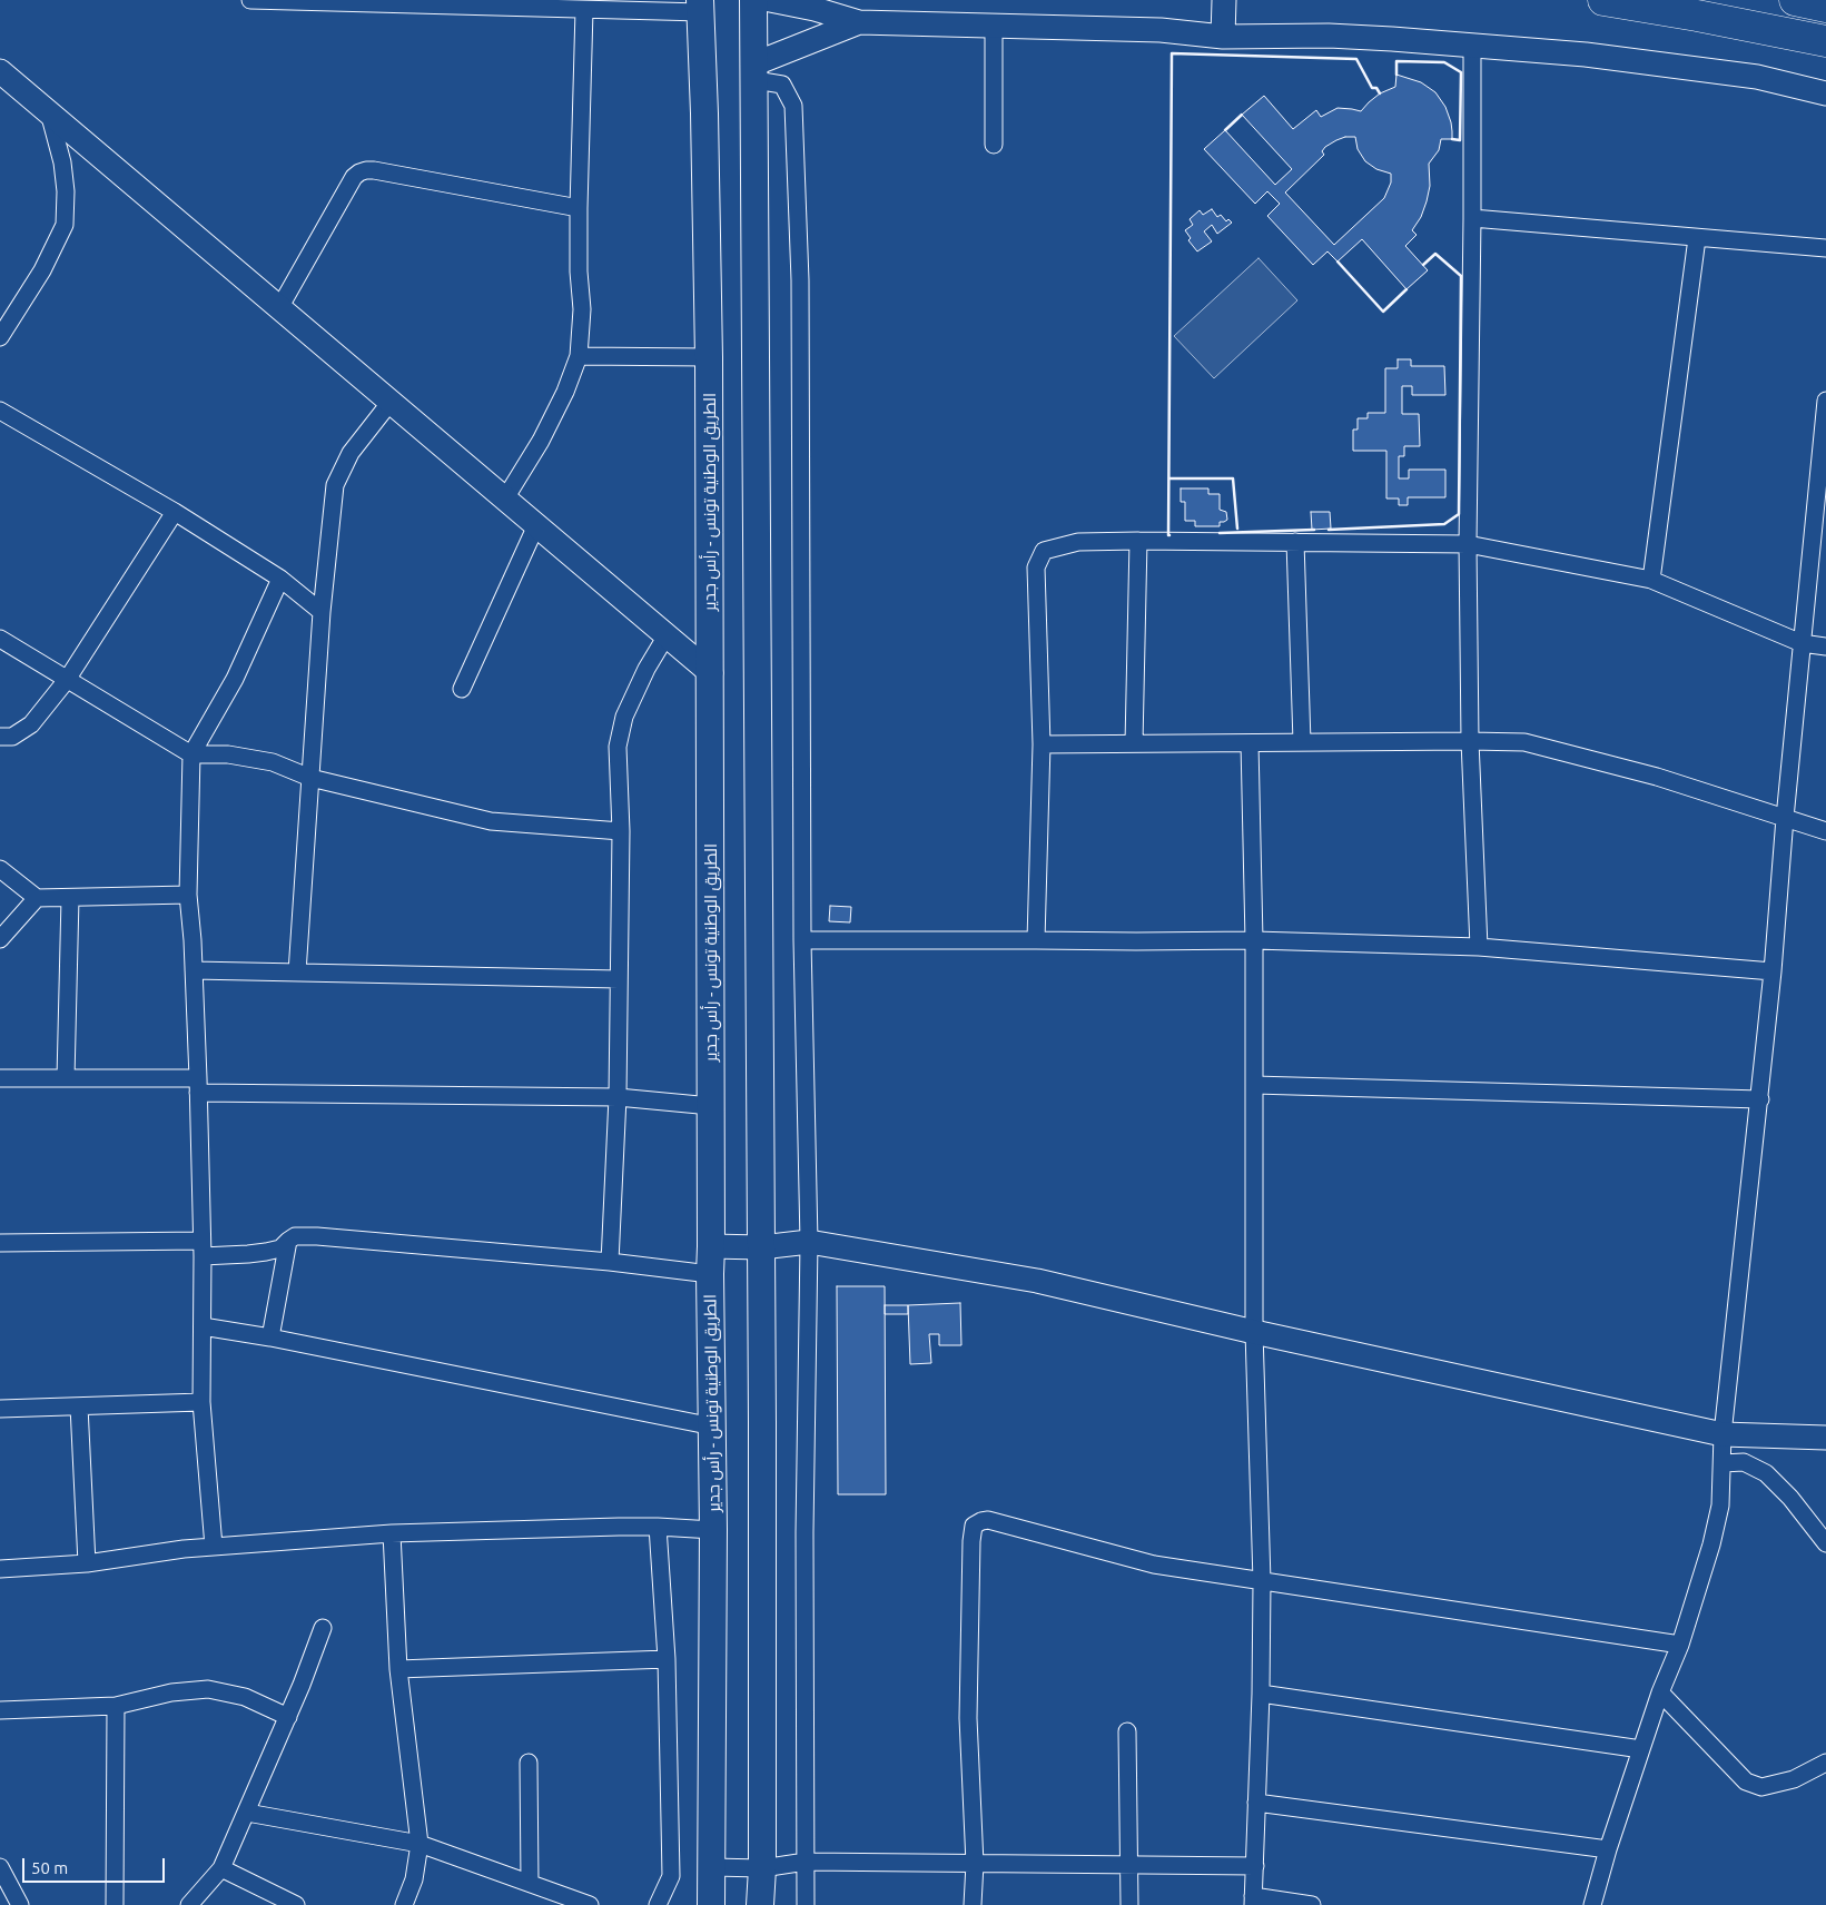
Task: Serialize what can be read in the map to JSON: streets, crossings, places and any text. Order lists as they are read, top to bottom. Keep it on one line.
{"streets":{"main road":["الطريق الوطنية تونس - رأس جدير"]},"scale_bar":"50 m"}
